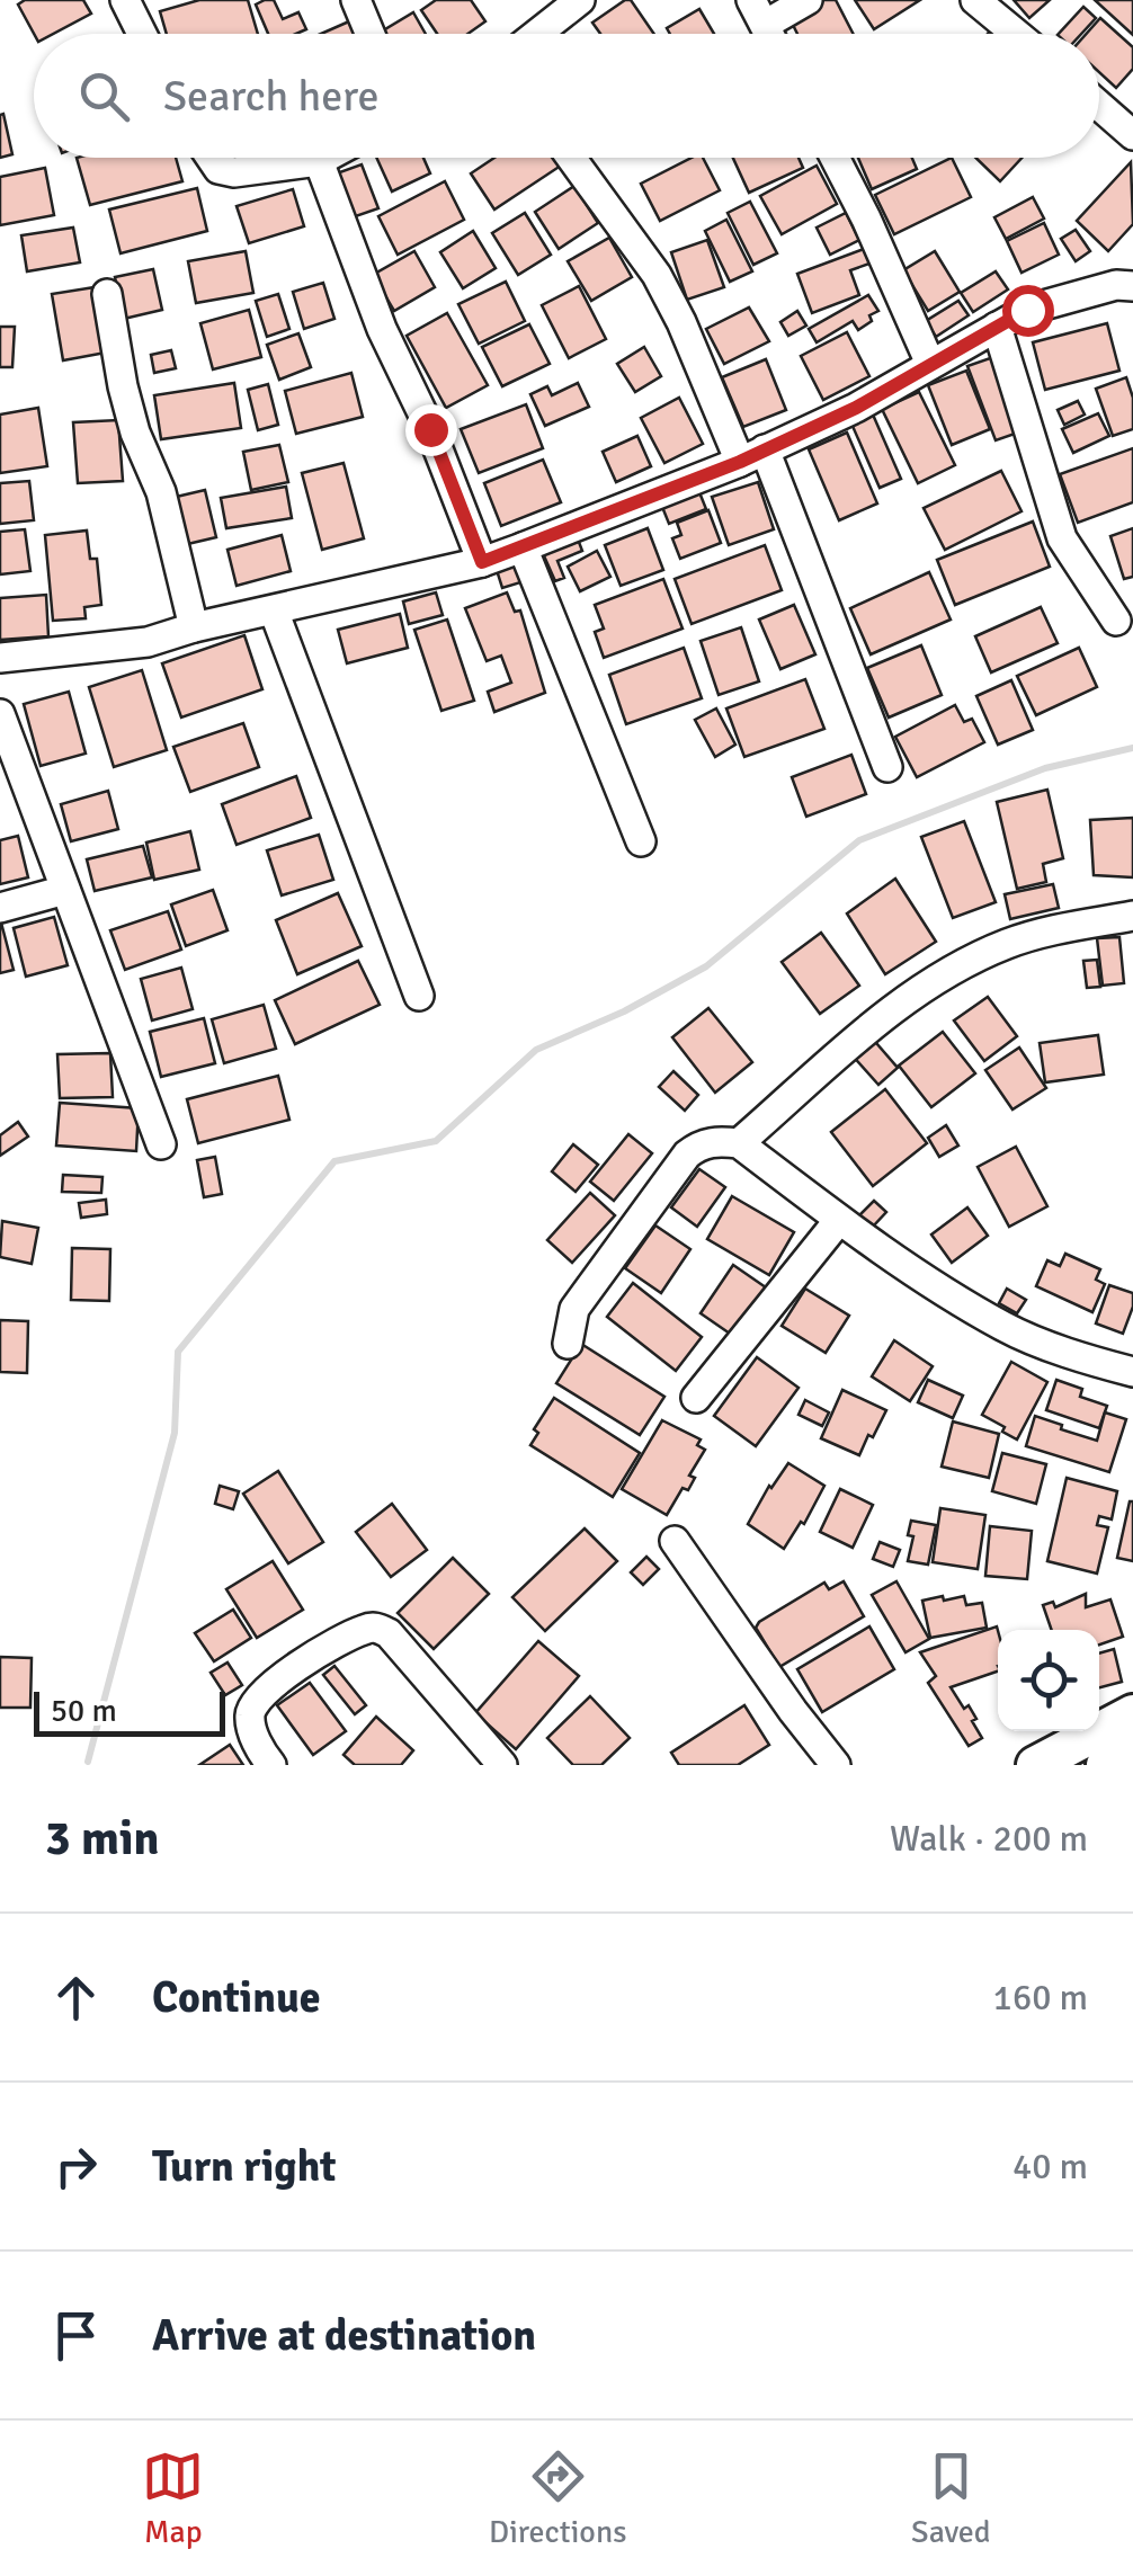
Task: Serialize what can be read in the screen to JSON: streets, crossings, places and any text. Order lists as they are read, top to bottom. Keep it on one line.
{"scale_bar":"50 m","page":{"search":"Search here","scale":"50 m","heading":["3 min","Walk · 200 m"],"list":[["Continue","160 m"],["Turn right","40 m"],"Arrive at destination"],"nav":["Map","Directions","Saved"]}}
